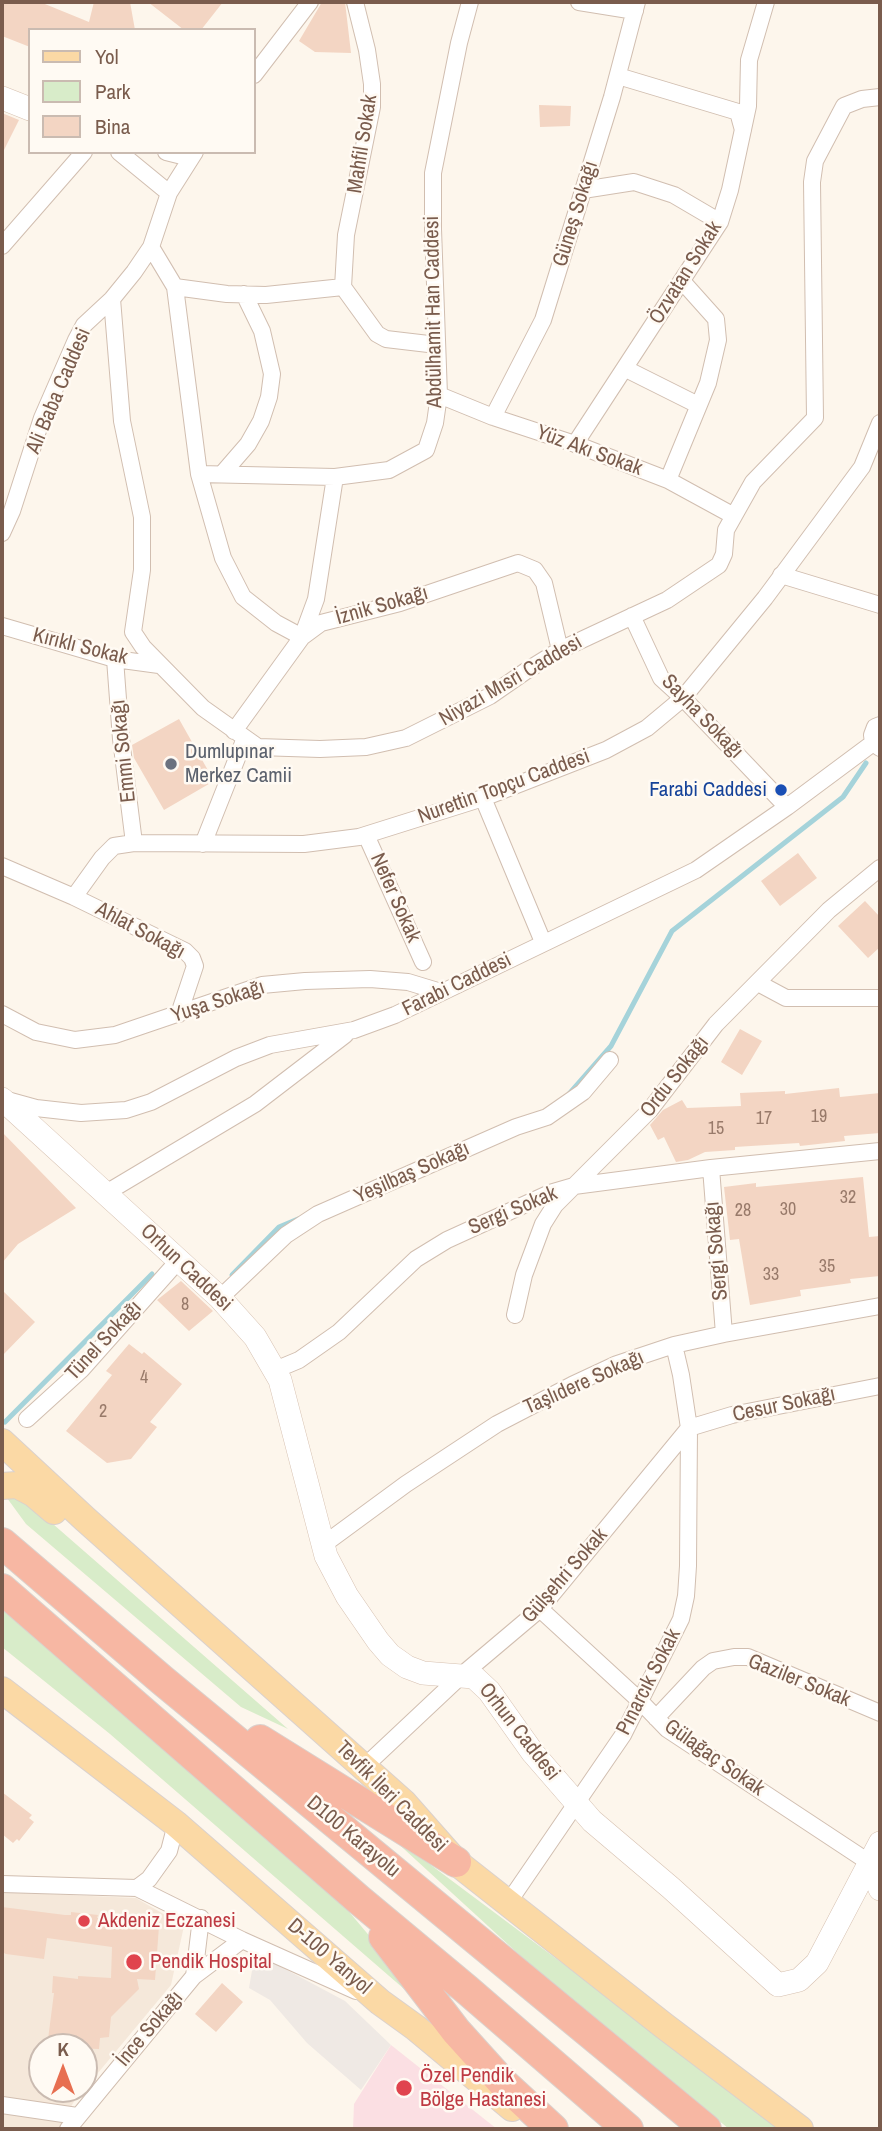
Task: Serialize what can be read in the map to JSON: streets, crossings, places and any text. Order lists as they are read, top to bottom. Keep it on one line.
{"streets":{"highway":["D100 Karayolu"],"main road":["Tevfik İleri Caddesi","D-100 Yanyol"],"street":["Mahfil Sokak","Güneş Sokağı","Özvatan Sokak","Abdülhamit Han Caddesi","Ali Baba Caddesi","Yüz Akı Sokak","İznik Sokağı","Kırıklı Sokak","Niyazi Mısri Caddesi","Sayha Sokağı","Emmi Sokağı","Nurettin Topçu Caddesi","Nefer Sokak","Ahlat Sokağı","Farabi Caddesi","Yuşa Sokağı","Ordu Sokağı","Yeşilbaş Sokağı","Sergi Sokak","Sergi Sokağı","Orhun Caddesi","Tünel Sokağı","Taşlıdere Sokağı","Cesur Sokağı","Gülşehri Sokak","Gaziler Sokak","Pınarcık Sokak","Gülağaç Sokak","İnce Sokağı"]},"crossings":[["Güneş Sokağı","Yüz Akı Sokak"],["Özvatan Sokak","Yüz Akı Sokak"],["Abdülhamit Han Caddesi","Yüz Akı Sokak"],["Ali Baba Caddesi","Niyazi Mısri Caddesi"],["Yüz Akı Sokak","Niyazi Mısri Caddesi"],["İznik Sokağı","Niyazi Mısri Caddesi"],["Kırıklı Sokak","Niyazi Mısri Caddesi"],["Kırıklı Sokak","Emmi Sokağı"],["Niyazi Mısri Caddesi","Sayha Sokağı"],["Sayha Sokağı","Nurettin Topçu Caddesi"],["Sayha Sokağı","Farabi Caddesi"],["Emmi Sokağı","Nurettin Topçu Caddesi"],["Nurettin Topçu Caddesi","Nefer Sokak"],["Nurettin Topçu Caddesi","Ahlat Sokağı"],["Ahlat Sokağı","Yuşa Sokağı"],["Farabi Caddesi","Yuşa Sokağı"],["Farabi Caddesi","Orhun Caddesi"],["Ordu Sokağı","Sergi Sokak"],["Yeşilbaş Sokağı","Orhun Caddesi"],["Sergi Sokak","Sergi Sokağı"],["Sergi Sokak","Orhun Caddesi"],["Sergi Sokağı","Taşlıdere Sokağı"],["Orhun Caddesi","Tünel Sokağı"],["Orhun Caddesi","Taşlıdere Sokağı"],["Orhun Caddesi","Gülşehri Sokak"],["Orhun Caddesi","Pınarcık Sokak"],["Orhun Caddesi","Gülağaç Sokak"],["Cesur Sokağı","Gülşehri Sokak"],["Cesur Sokağı","Pınarcık Sokak"],["Gülşehri Sokak","Pınarcık Sokak"],["Gülşehri Sokak","Gülağaç Sokak"],["Gülşehri Sokak","Tevfik İleri Caddesi"],["Gaziler Sokak","Gülağaç Sokak"],["Pınarcık Sokak","Gülağaç Sokak"],["Pınarcık Sokak","Tevfik İleri Caddesi"]],"places":["Dumlupınar Merkez Camii","Farabi̇ Caddesi̇","Akdeniz Eczanesi","Pendik Hospital","Özel Pendik Bölge Hastanesi"],"house_numbers":["19","17","15","32","30","28","35","33","8","4","2"],"legend":["Yol","Park","Bina"],"north":"top"}
